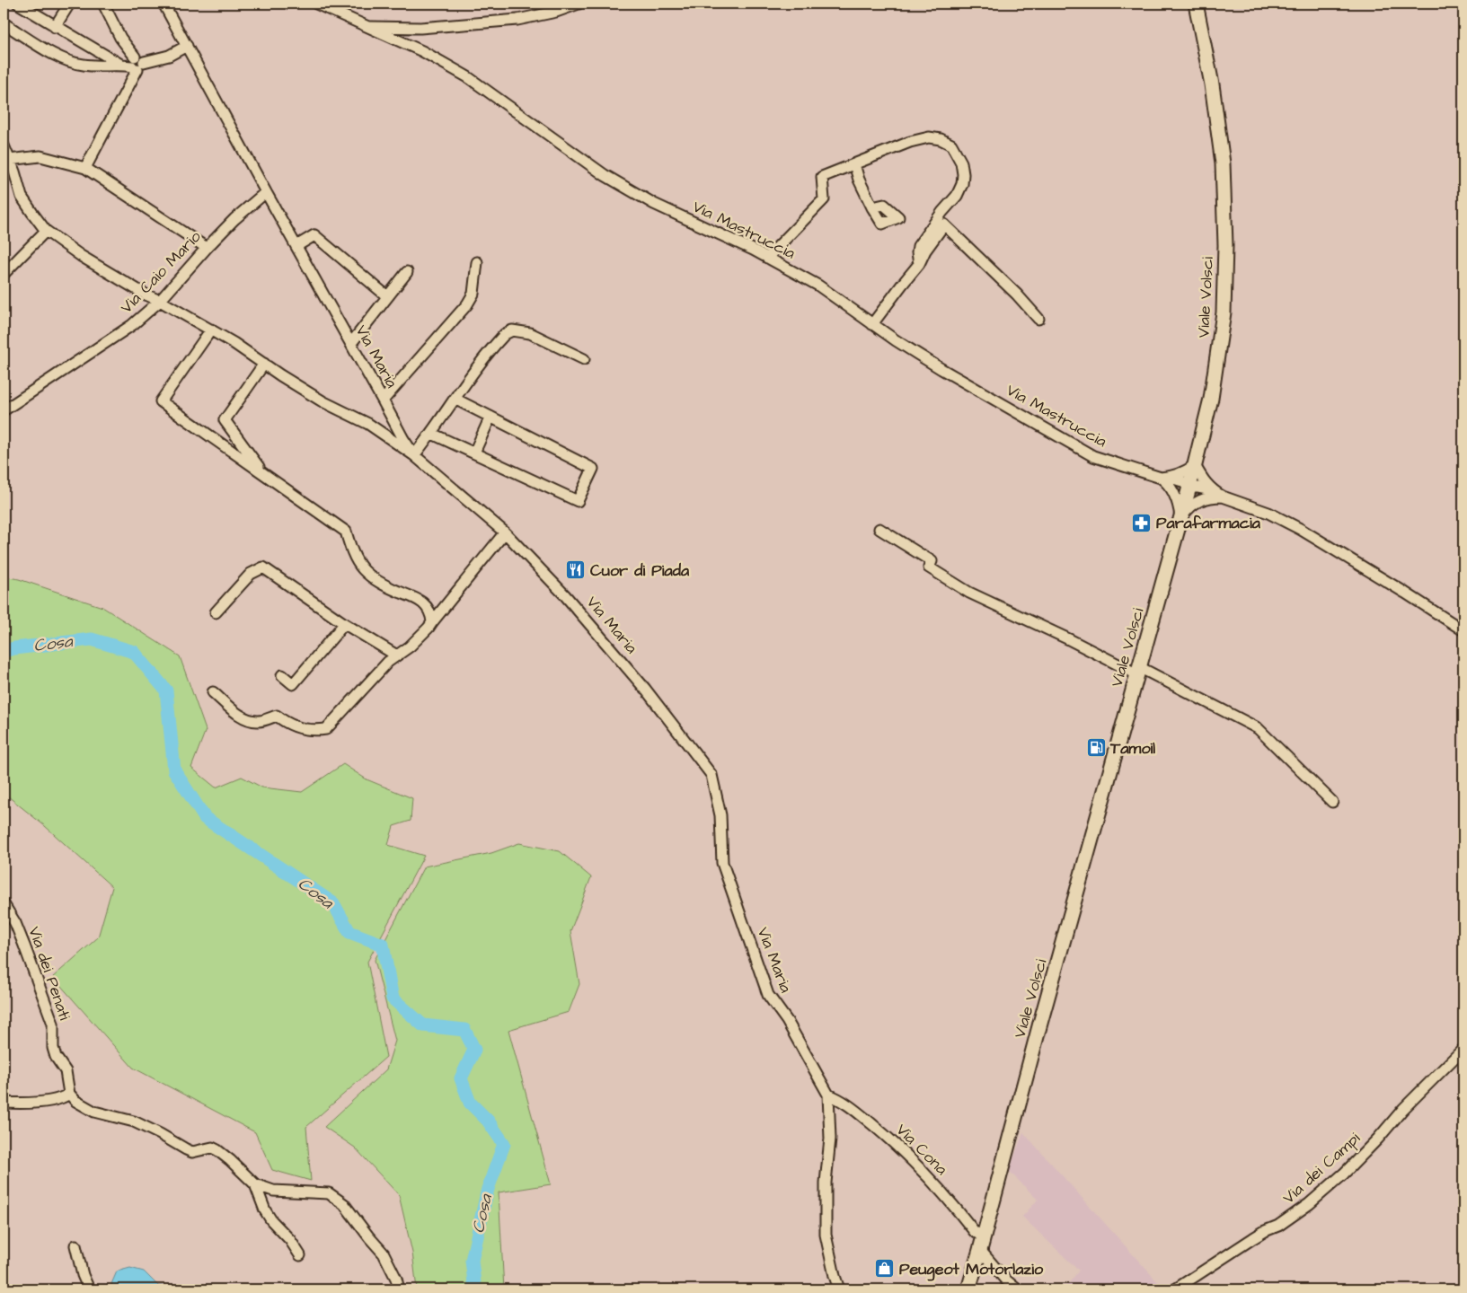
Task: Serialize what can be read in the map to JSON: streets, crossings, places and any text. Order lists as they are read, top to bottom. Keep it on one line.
{"streets":{"main road":["Viale Volsci"],"street":["Via Mastruccia","Via Caio Mario","Via Maria","Via dei Penati","Via Cona","Via dei Campi"]},"crossings":[["Via Mastruccia","Viale Volsci"],["Via Caio Mario","Via Maria"],["Viale Volsci","Via Cona"],["Via Maria","Via Cona"]],"water":["Cosa"],"places":{"pharmacy":["Parafarmacia"],"restaurant":["Cuor di Piada"],"fuel station":["Tamoil"],"shop":["Peugeot Motorlazio"]}}
